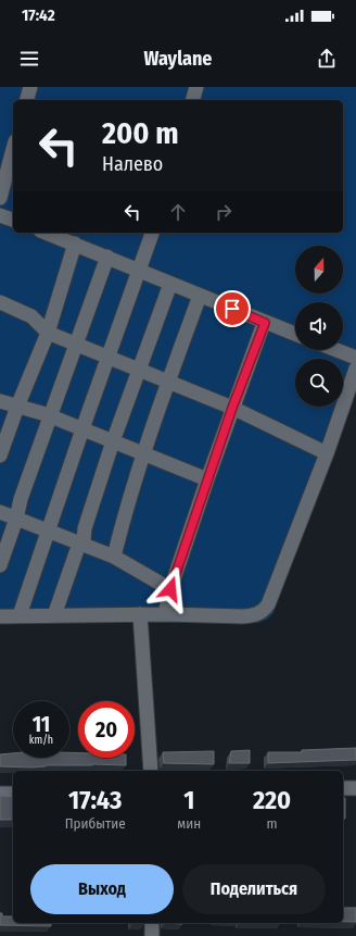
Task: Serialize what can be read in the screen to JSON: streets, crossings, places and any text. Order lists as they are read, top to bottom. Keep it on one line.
{"north":"top","page":{"status":"17:42","header":"Waylane","turn":["200 m","Налево"],"speed":"11 km/h","limit":"20","eta":["17:43","Прибытие","1","мин","220","m"],"buttons":["Выход","Поделиться"]}}
